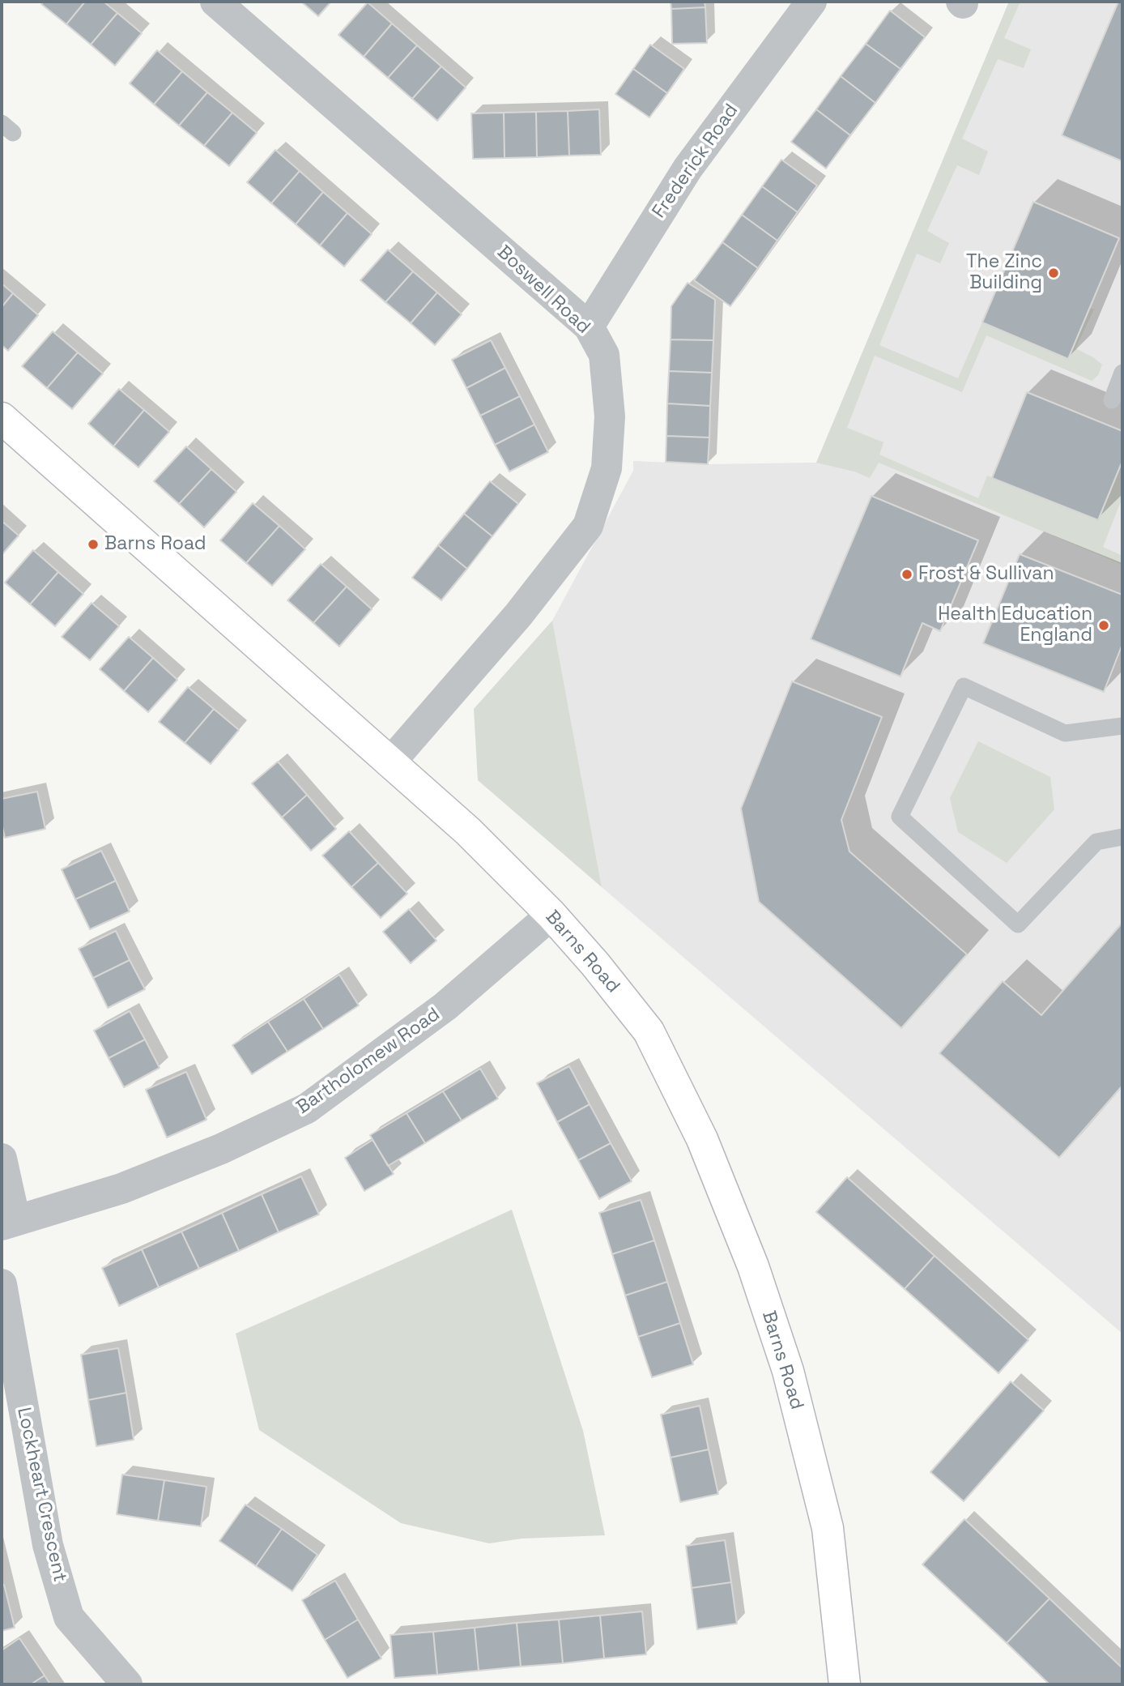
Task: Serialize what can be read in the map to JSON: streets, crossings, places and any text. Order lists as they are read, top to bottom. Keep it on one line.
{"streets":{"street":["Frederick Road","Boswell Road","Barns Road","Bartholomew Road","Lockheart Crescent"]},"crossings":[["Frederick Road","Boswell Road"],["Boswell Road","Barns Road"],["Barns Road","Bartholomew Road"]],"places":["The Zinc Building","Barns Road","Frost & Sullivan","Health Education England"]}
